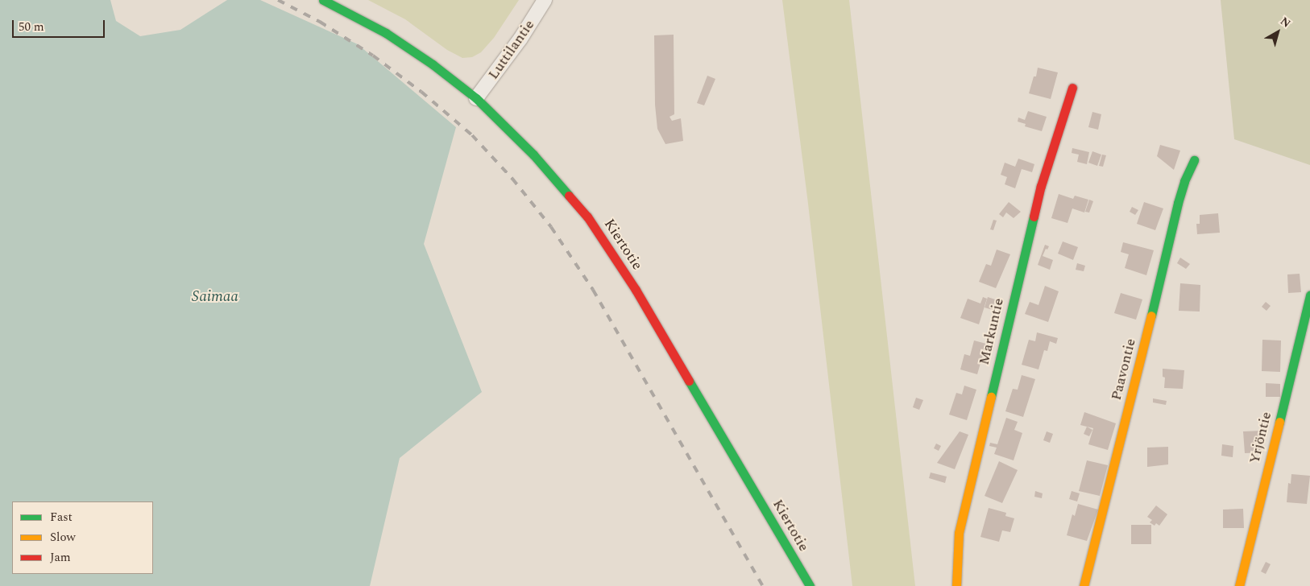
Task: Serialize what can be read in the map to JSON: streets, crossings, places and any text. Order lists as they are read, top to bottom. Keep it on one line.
{"streets":{"street":["Luttilantie","Kiertotie","Markuntie","Paavontie","Yrjöntie"]},"crossings":[["Luttilantie","Kiertotie"]],"water":["Saimaa"],"legend":["Fast","Slow","Jam"],"scale_bar":"50 m","north":"top right"}
